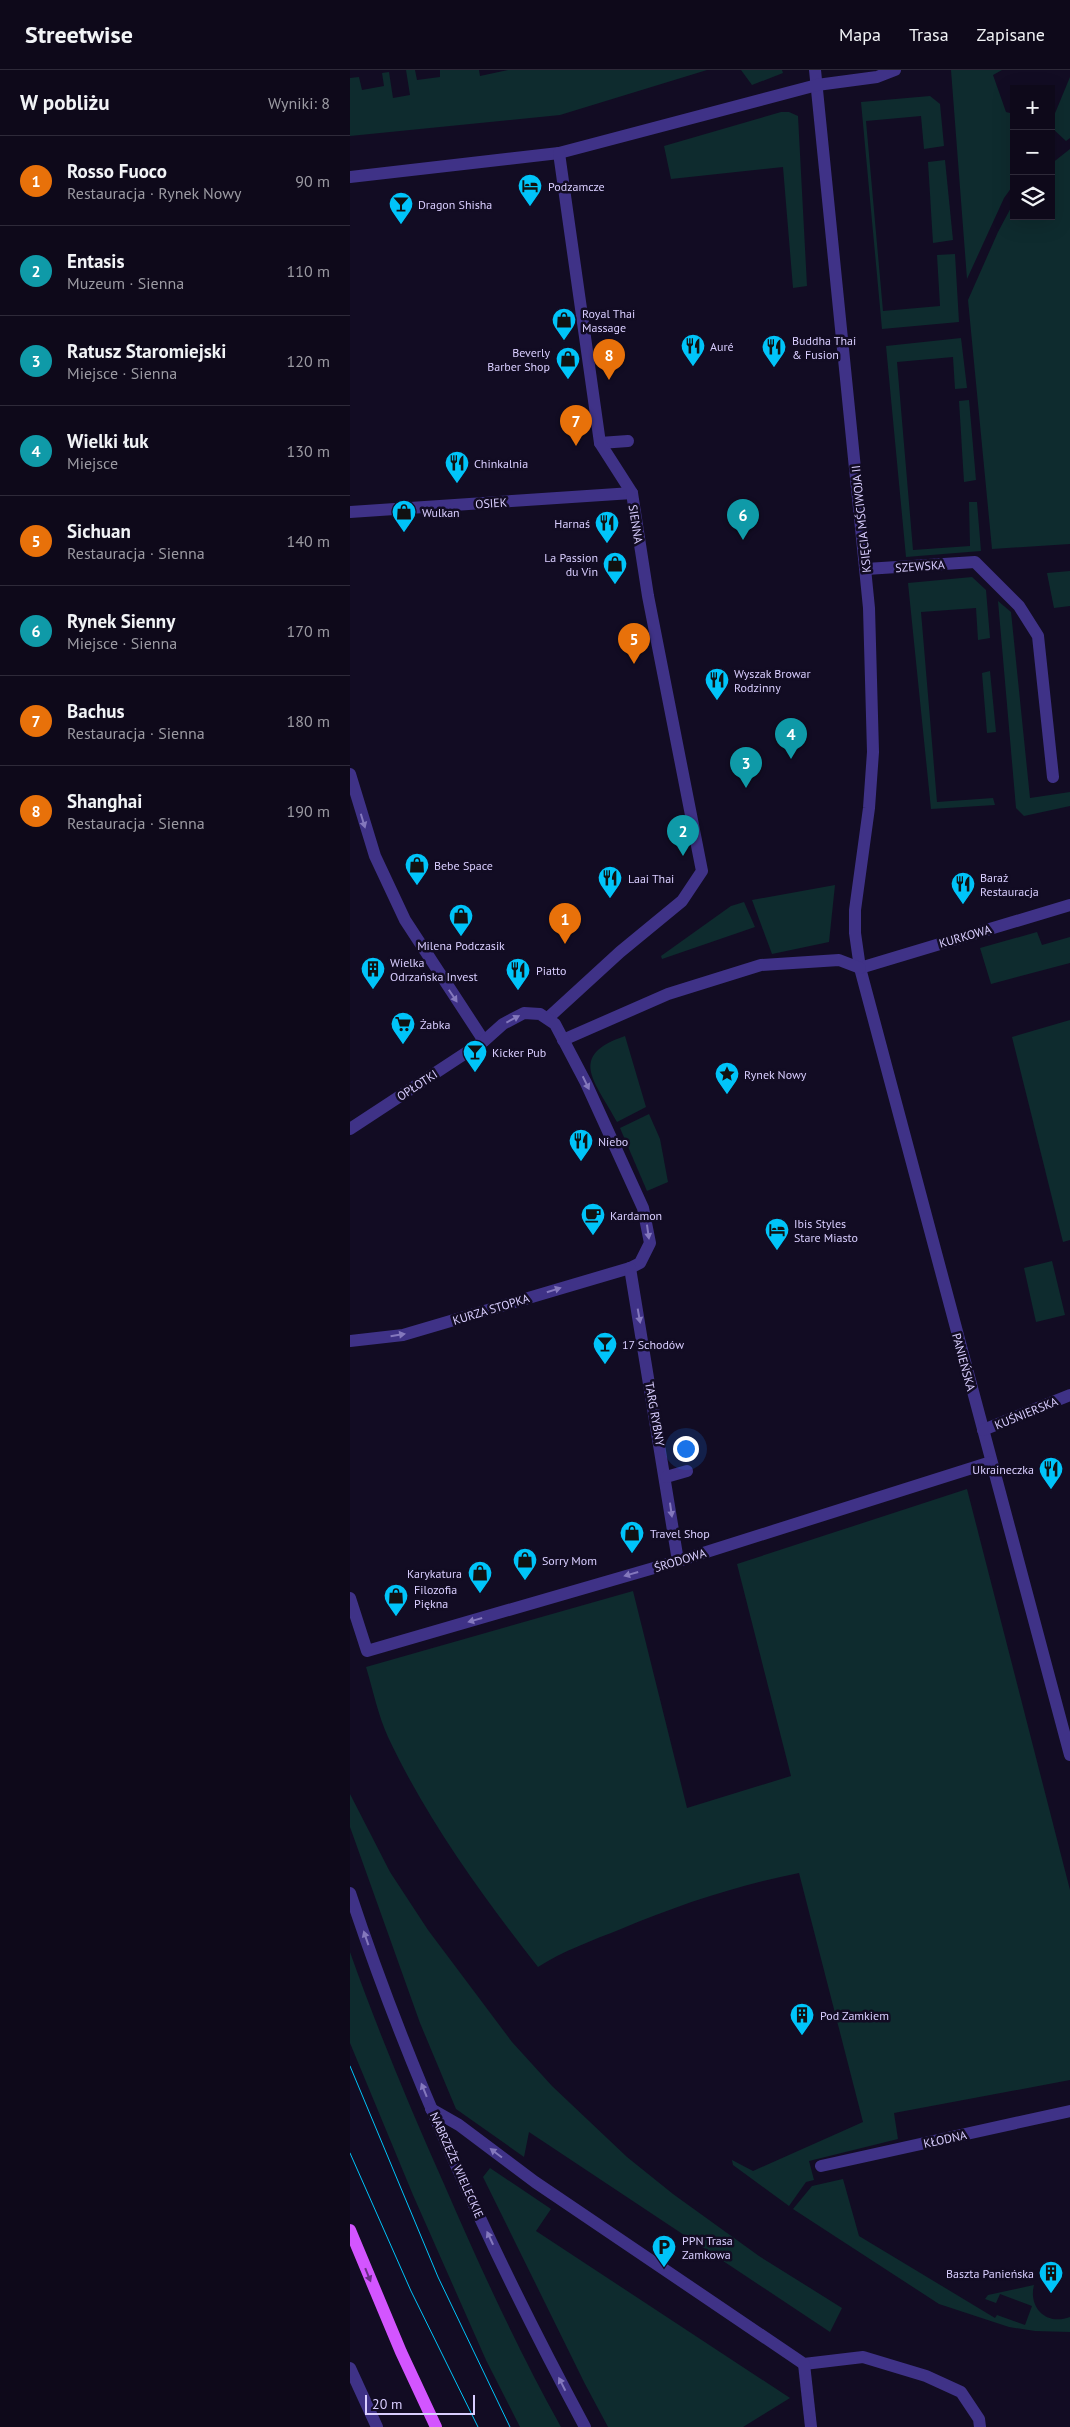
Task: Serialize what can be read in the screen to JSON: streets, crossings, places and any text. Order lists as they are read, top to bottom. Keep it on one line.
{"streets":{"street":["OSIEK","KSIĘCIA MŚCIWOJA II","SIENNA","SZEWSKA","KURKOWA","OPŁOTKI","KURZA STOPKA","PANIEŃSKA","KUŚNIERSKA","TARG RYBNY","ŚRODOWA","KŁODNA","NABRZEŻE WIELECKIE"]},"crossings":[["OSIEK","SIENNA"],["KSIĘCIA MŚCIWOJA II","SZEWSKA"],["KSIĘCIA MŚCIWOJA II","KURKOWA"],["KSIĘCIA MŚCIWOJA II","PANIEŃSKA"],["KURKOWA","PANIEŃSKA"],["KURZA STOPKA","TARG RYBNY"],["PANIEŃSKA","KUŚNIERSKA"],["PANIEŃSKA","ŚRODOWA"],["TARG RYBNY","ŚRODOWA"]],"one_way":["KURZA STOPKA","TARG RYBNY","ŚRODOWA","NABRZEŻE WIELECKIE"],"places":{"hotel":["Podzamcze","Ibis Styles Stare Miasto"],"bar":["Dragon Shisha","Kicker Pub","17 Schodów"],"shop":["Royal Thai Massage","Beverly Barber Shop","Wulkan","La Passion du Vin","Bebe Space","Milena Podczasik","Travel Shop","Sorry Mom","Karykatura","Filozofia Piękna"],"restaurant":["Auré","Buddha Thai & Fusion","Chinkalnia","Harnaś","Wyszak Browar Rodzinny","Laai Thai","Baraż Restauracja","Piatto","Niebo","Ukraineczka"],"building":["Wielka Odrzańska Invest","Pod Zamkiem","Baszta Panieńska"],"supermarket":["Żabka"],"place":["Rynek Nowy"],"cafe":["Kardamon"],"parking":["PPN Trasa Zamkowa"]},"scale_bar":"20 m","page":{"header":"Streetwise","nav":["Mapa","Trasa","Zapisane"],"heading":["W pobliżu","Wyniki: 8"],"map_buttons":["+","−"],"list":[{"mark":"1","name":"Rosso Fuoco","note":"Restauracja · Rynek Nowy","value":"90 m"},{"mark":"2","name":"Entasis","note":"Muzeum · Sienna","value":"110 m"},{"mark":"3","name":"Ratusz Staromiejski","note":"Miejsce · Sienna","value":"120 m"},{"mark":"4","name":"Wielki łuk","note":"Miejsce","value":"130 m"},{"mark":"5","name":"Sichuan","note":"Restauracja · Sienna","value":"140 m"},{"mark":"6","name":"Rynek Sienny","note":"Miejsce · Sienna","value":"170 m"},{"mark":"7","name":"Bachus","note":"Restauracja · Sienna","value":"180 m"},{"mark":"8","name":"Shanghai","note":"Restauracja · Sienna","value":"190 m"}],"pins":["8","7","6","5","4","3","2","1"],"scale":"20 m"}}
